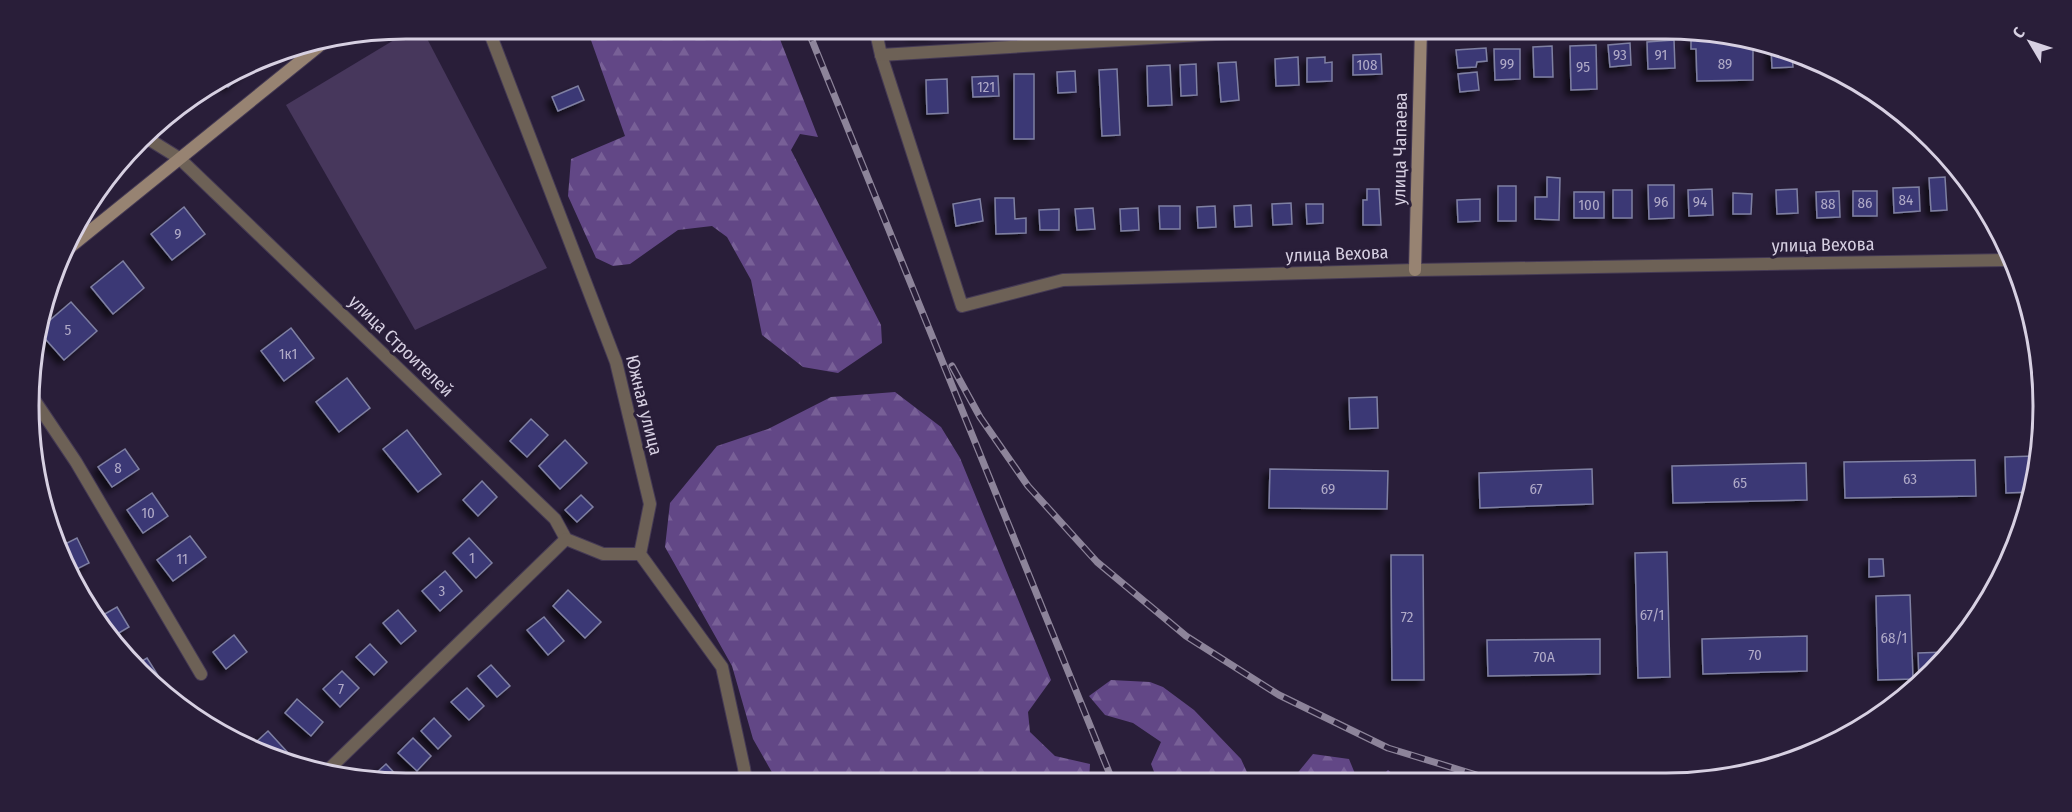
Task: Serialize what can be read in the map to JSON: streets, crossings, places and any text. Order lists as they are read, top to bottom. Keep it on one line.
{"streets":{"street":["улица Чапаева","улица Вехова","улица Строителей","Южная улица"]},"crossings":[["улица Чапаева","улица Вехова"]],"house_numbers":["93","91","99","89","108","95","121","84","96","94","86","88","100","9","5","1к1","8","63","65","69","67","10","1","11","3","67/1","72","68/1","70","70А","7"],"north":"top left"}
